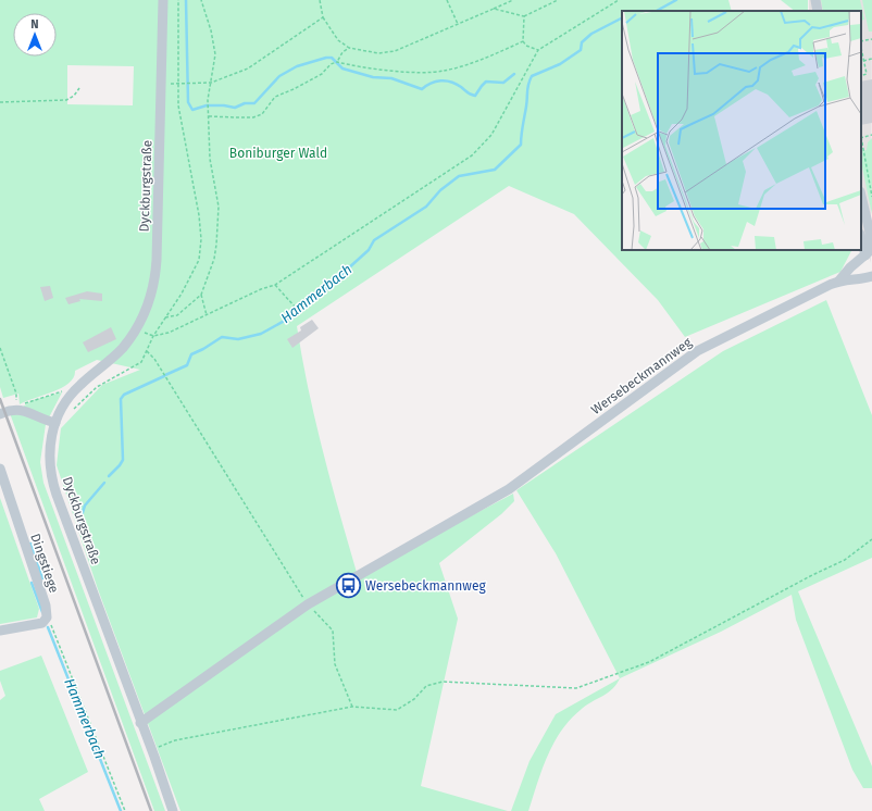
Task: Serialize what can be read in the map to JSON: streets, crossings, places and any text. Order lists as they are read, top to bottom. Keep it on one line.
{"streets":{"street":["Dyckburgstraße","Wersebeckmannweg","Dingstiege"]},"crossings":[["Dyckburgstraße","Wersebeckmannweg"]],"water":["Hammerbach"],"parks":["Boniburger Wald"],"places":{"bus stop":["Wersebeckmannweg"]},"north":"top"}
